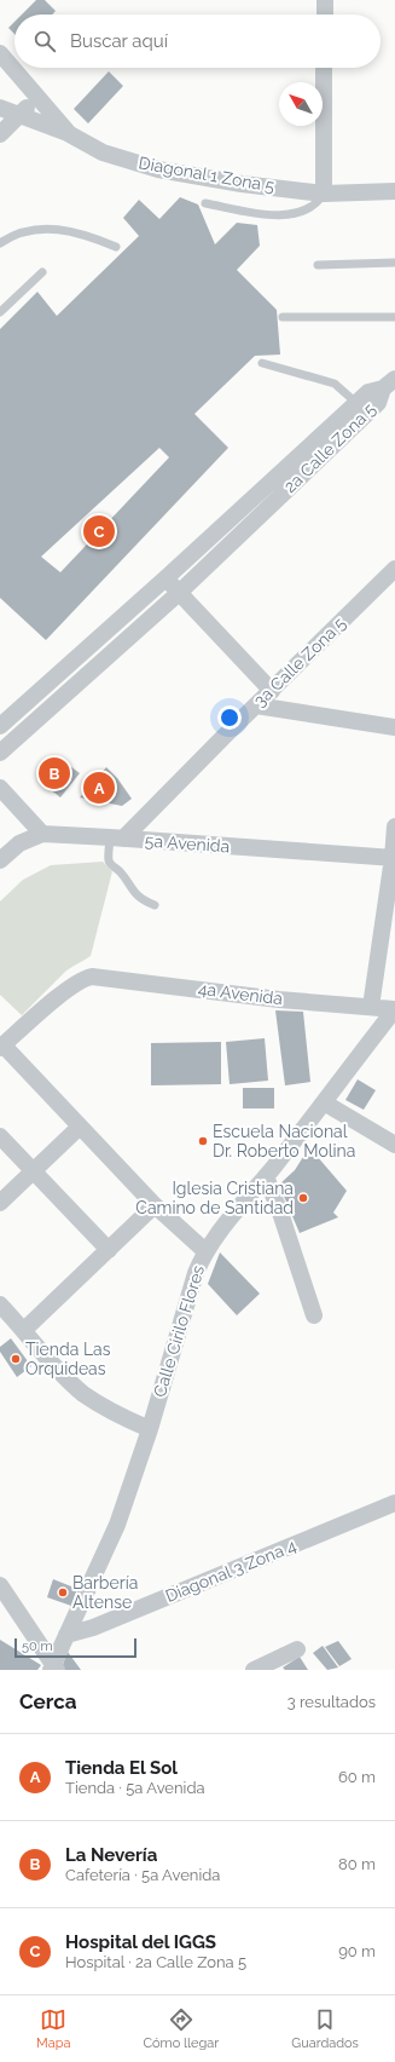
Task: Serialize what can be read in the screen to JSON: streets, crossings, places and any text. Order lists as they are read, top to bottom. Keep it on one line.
{"streets":{"street":["Diagonal 1 Zona 5","2a Calle Zona 5","3a Calle Zona 5","5a Avenida","4a Avenida","Calle Cirilo Flores","Diagonal 3 Zona 4"]},"crossings":[["3a Calle Zona 5","5a Avenida"],["4a Avenida","Calle Cirilo Flores"],["Calle Cirilo Flores","Diagonal 3 Zona 4"]],"places":["Escuela Nacional Dr. Roberto Molina","Iglesia Cristiana Camino de Santidad","Tienda Las Orquideas","Barbería Altense"],"scale_bar":"50 m","north":"top left","page":{"search":"Buscar aquí","pins":["C","B","A"],"scale":"50 m","heading":["Cerca","3 resultados"],"list":[{"mark":"A","name":"Tienda El Sol","note":"Tienda · 5a Avenida","value":"60 m"},{"mark":"B","name":"La Nevería","note":"Cafetería · 5a Avenida","value":"80 m"},{"mark":"C","name":"Hospital del IGGS","note":"Hospital · 2a Calle Zona 5","value":"90 m"}],"nav":["Mapa","Cómo llegar","Guardados"]}}
